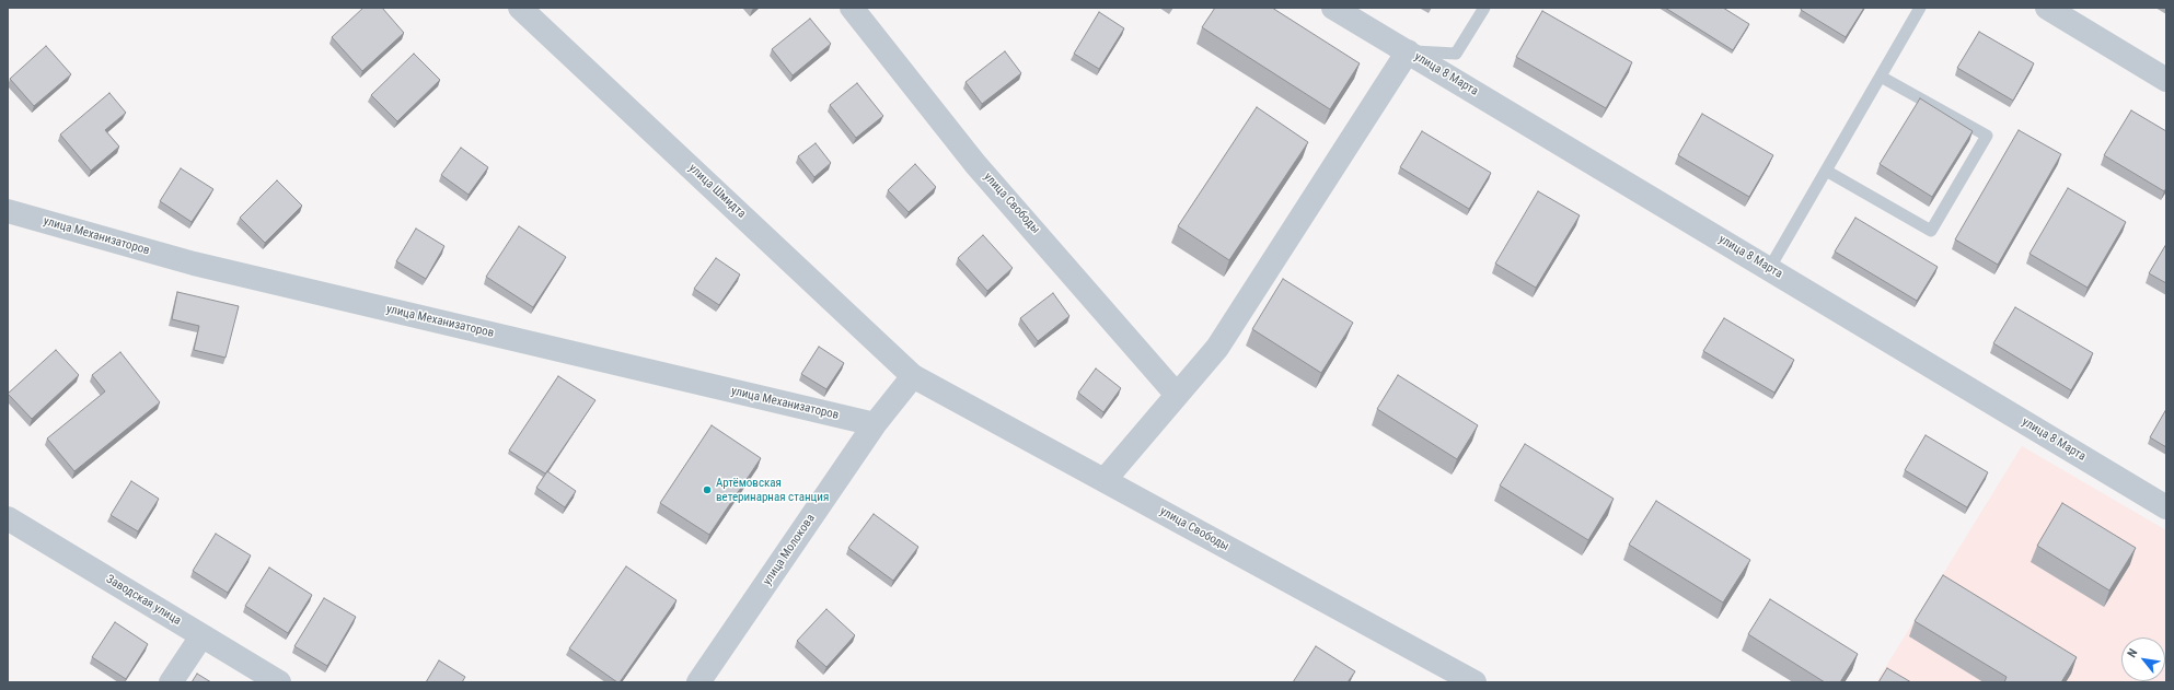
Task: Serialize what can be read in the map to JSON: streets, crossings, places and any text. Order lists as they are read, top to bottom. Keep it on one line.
{"streets":{"street":["улица 8 Марта","улица Шмидта","улица Свободы","улица Механизаторов","улица Молокова","Заводская улица"]},"crossings":[["улица Шмидта","улица Свободы"],["улица Шмидта","улица Молокова"],["улица Свободы","улица Молокова"],["улица Механизаторов","улица Молокова"]],"places":["Артёмовская ветеринарная станция"],"north":"top left"}
